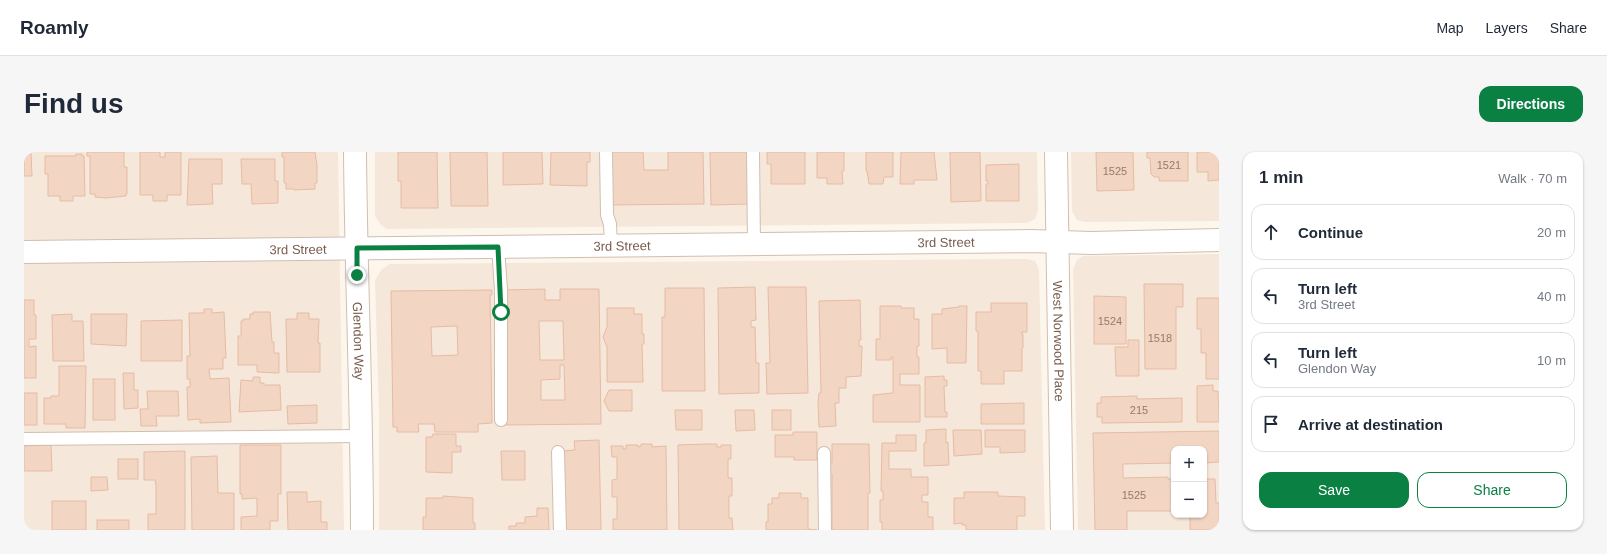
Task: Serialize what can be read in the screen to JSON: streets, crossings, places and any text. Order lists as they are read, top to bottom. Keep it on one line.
{"streets":{"street":["3rd Street","Glendon Way","West Norwood Place"]},"crossings":[["3rd Street","Glendon Way"],["3rd Street","West Norwood Place"]],"house_numbers":["1521","1525","1524","1518","215","1525"],"page":{"header":"Roamly","nav":["Map","Layers","Share"],"buttons":["Directions",["Save","Share"]],"title":"Find us","heading":["1 min","Walk · 70 m"],"list":[["Continue","20 m"],["Turn left","3rd Street","40 m"],["Turn left","Glendon Way","10 m"],"Arrive at destination"],"map_buttons":["+","−"]}}
